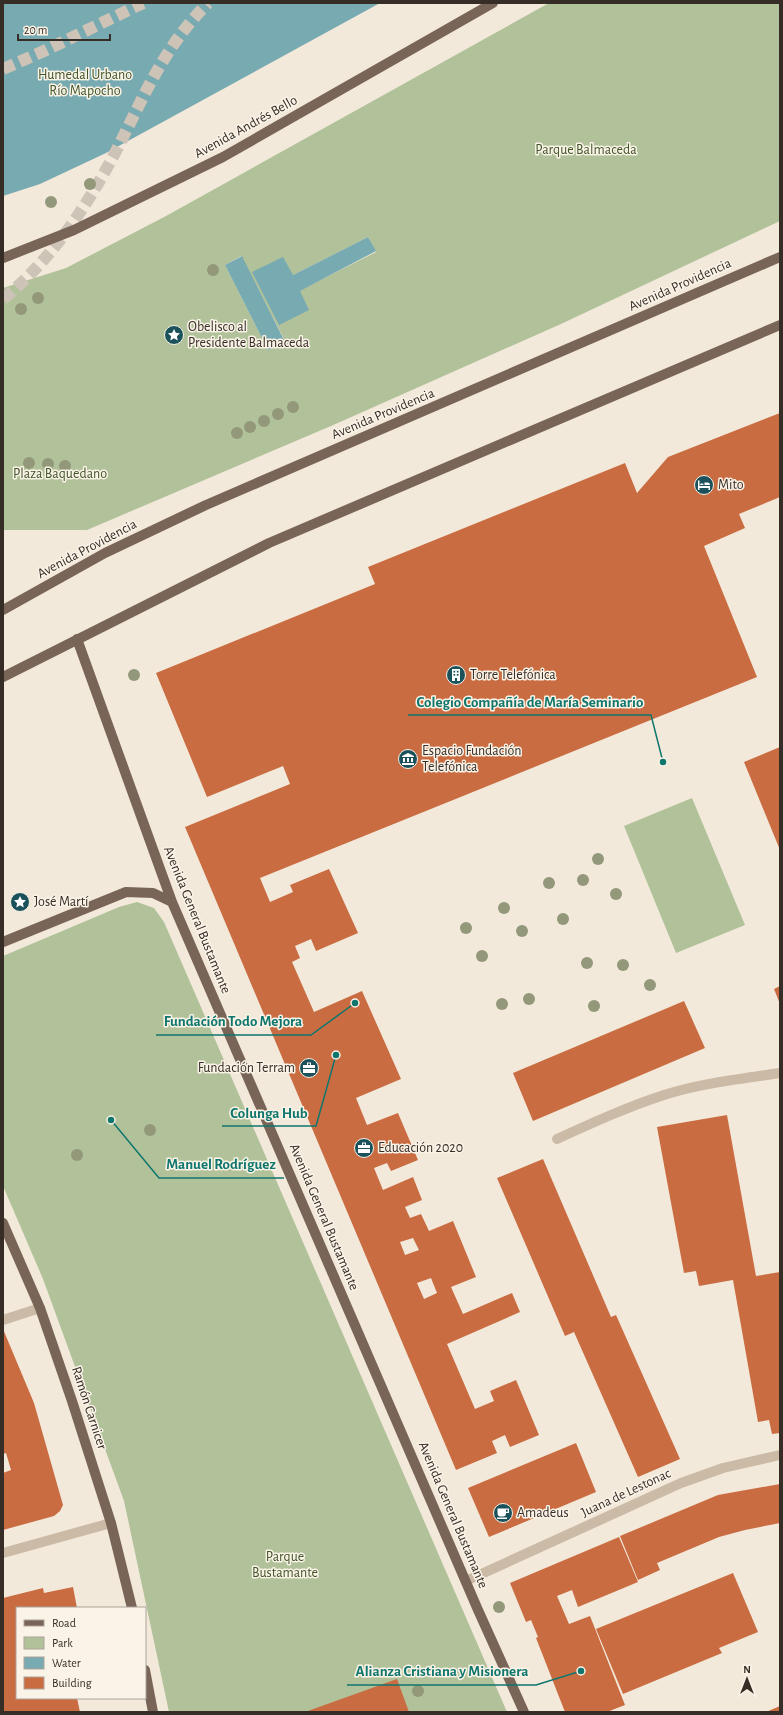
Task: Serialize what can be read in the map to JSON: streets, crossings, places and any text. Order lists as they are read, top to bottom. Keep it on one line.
{"streets":{"main road":["Avenida Andrés Bello","Avenida Providencia","Avenida General Bustamante","Ramón Carnicer"],"street":["Juana de Lestonac"]},"crossings":[["Avenida General Bustamante","Juana de Lestonac"]],"parks":["Humedal Urbano Río Mapocho","Parque Balmaceda","Plaza Baquedano","Parque Bustamante"],"places":{"place":["Obelisco al Presidente Balmaceda","José Martí"],"hotel":["Mito"],"building":["Torre Telefónica"],"museum":["Espacio Fundación Telefónica"],"other":["Colegio Compañía de María Seminario","Fundación Todo Mejora","Colunga Hub","Manuel Rodríguez","Alianza Cristiana y Misionera"],"office":["Fundación Terram","Educación 2020"],"cafe":["Amadeus"]},"legend":["Road","Park","Water","Building"],"scale_bar":"20 m","north":"top"}
